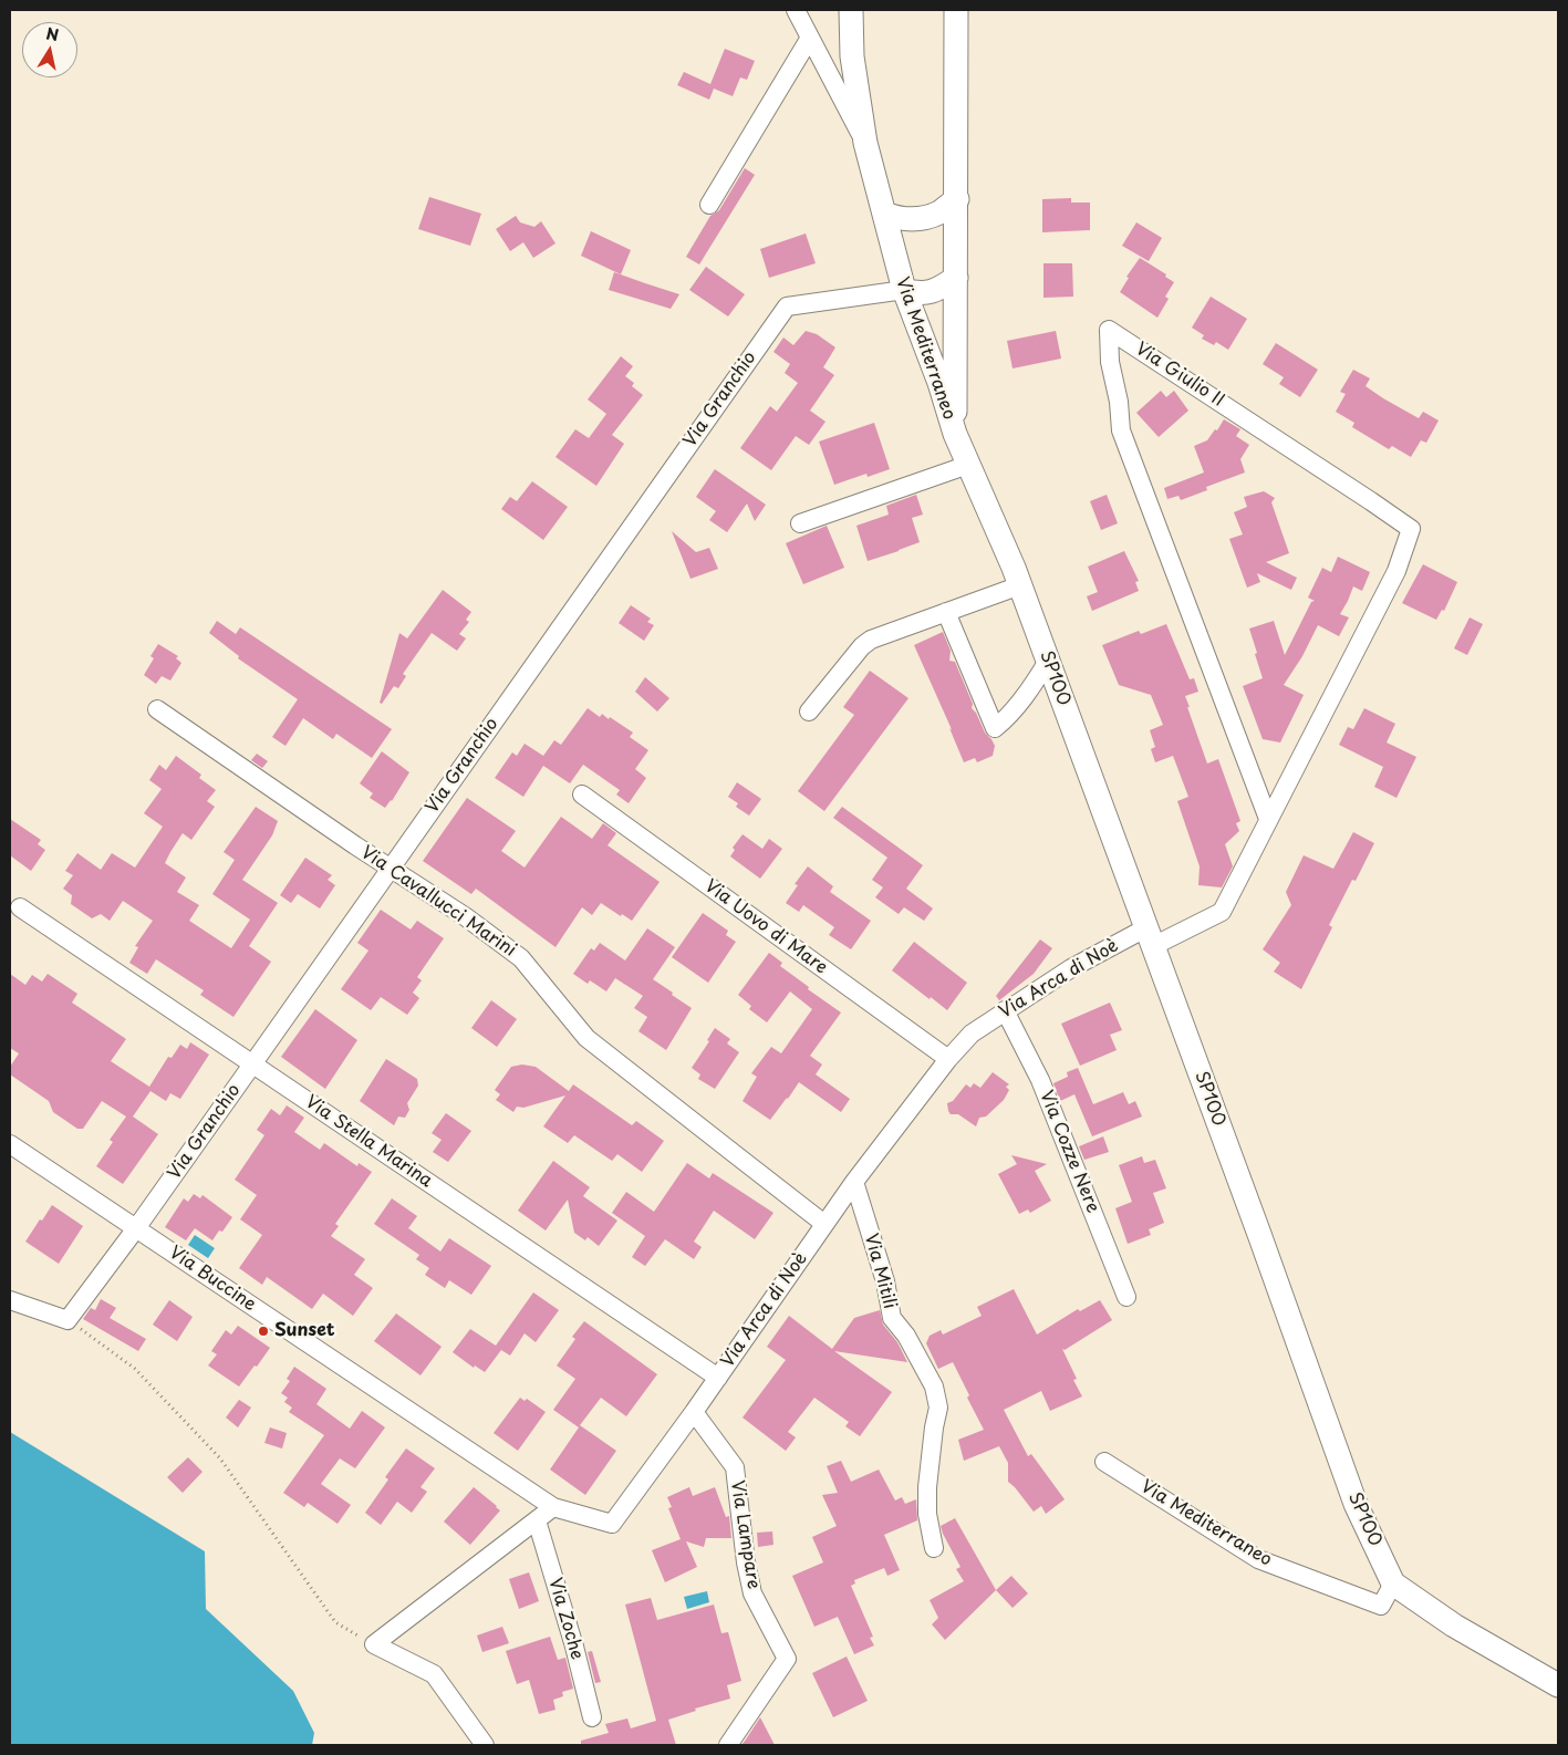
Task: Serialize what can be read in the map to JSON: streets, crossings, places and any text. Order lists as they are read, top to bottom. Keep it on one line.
{"streets":{"main road":["Via Mediterraneo","SP100"],"street":["Via Giulio II","Via Granchio","Via Cavallucci Marini","Via Uovo di Mare","Via Arca di Noè","Via Stella Marina","Via Cozze Nere","Via Mitili","Via Buccine","Via Lampare","Via Zoche"]},"crossings":[["Via Mediterraneo","Via Granchio"],["Via Mediterraneo","SP100"],["Via Giulio II","SP100"],["Via Giulio II","Via Arca di Noè"],["Via Granchio","Via Cavallucci Marini"],["Via Granchio","Via Stella Marina"],["Via Granchio","Via Buccine"],["SP100","Via Arca di Noè"],["Via Cavallucci Marini","Via Arca di Noè"],["Via Uovo di Mare","Via Arca di Noè"],["Via Arca di Noè","Via Stella Marina"],["Via Arca di Noè","Via Cozze Nere"],["Via Arca di Noè","Via Mitili"],["Via Arca di Noè","Via Buccine"],["Via Arca di Noè","Via Lampare"]],"places":["Sunset"],"north":"top"}
